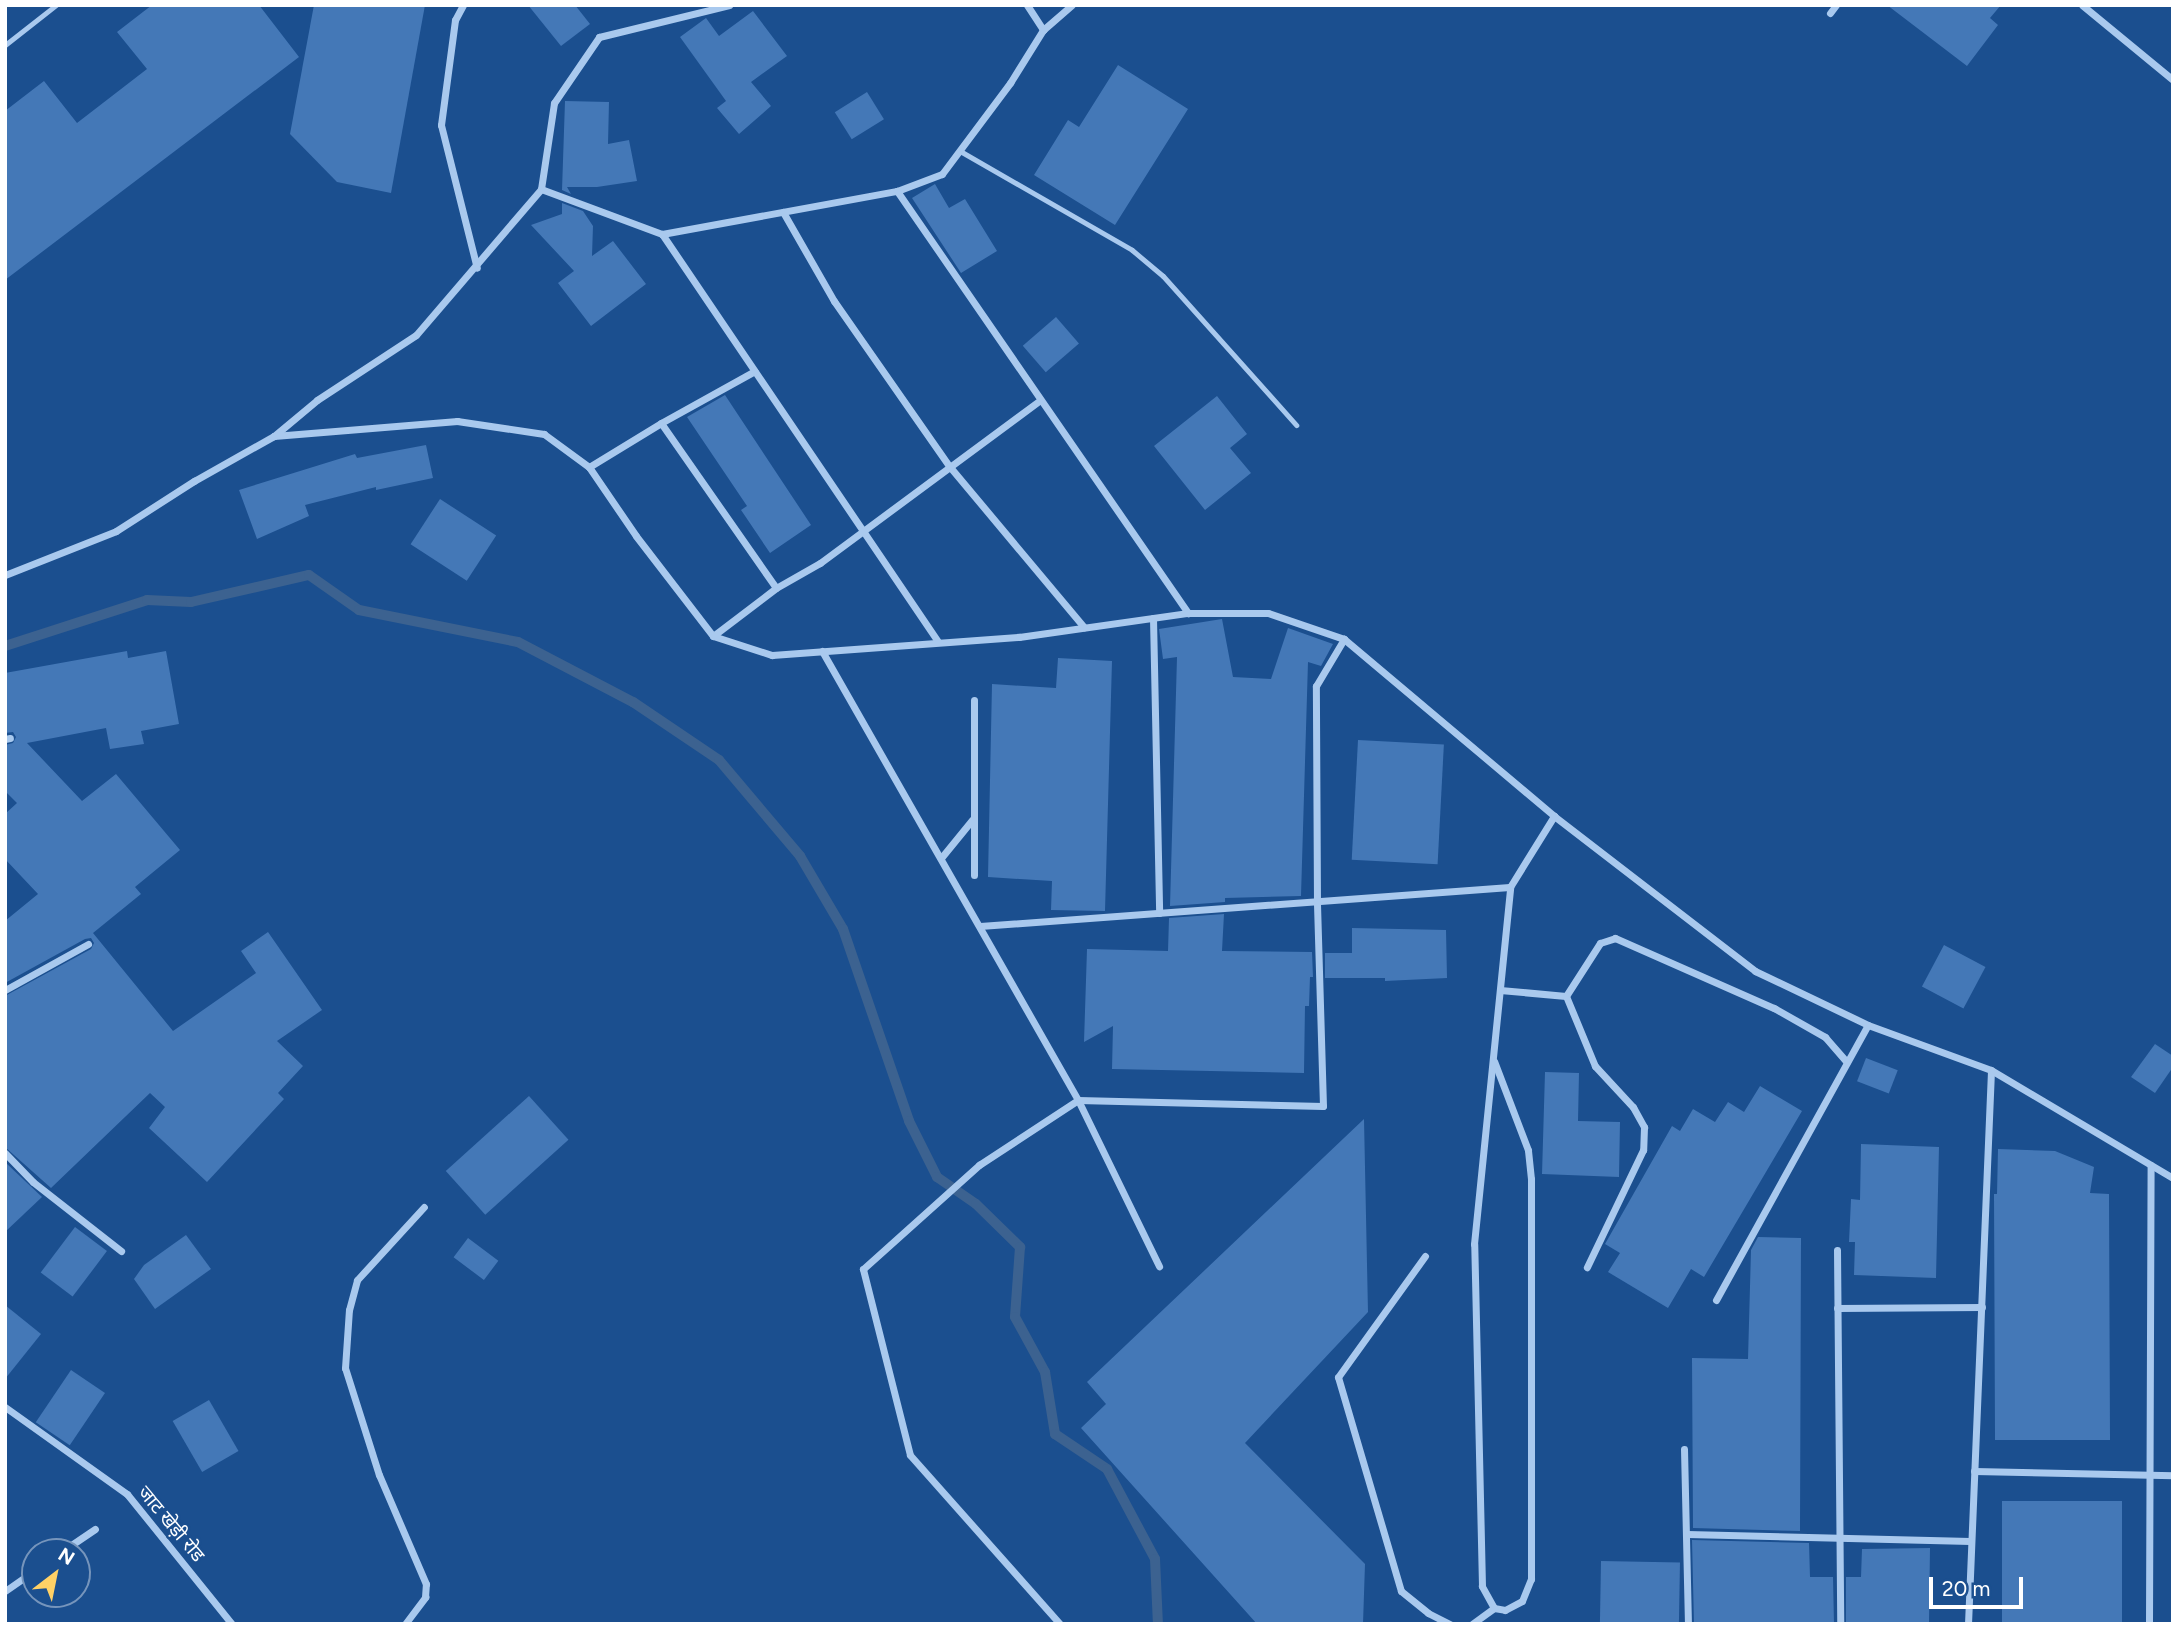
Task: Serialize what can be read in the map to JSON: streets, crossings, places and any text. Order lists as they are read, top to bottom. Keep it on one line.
{"streets":{"street":["जाट खेड़ी रोड"]},"scale_bar":"20 m","north":"top right"}
